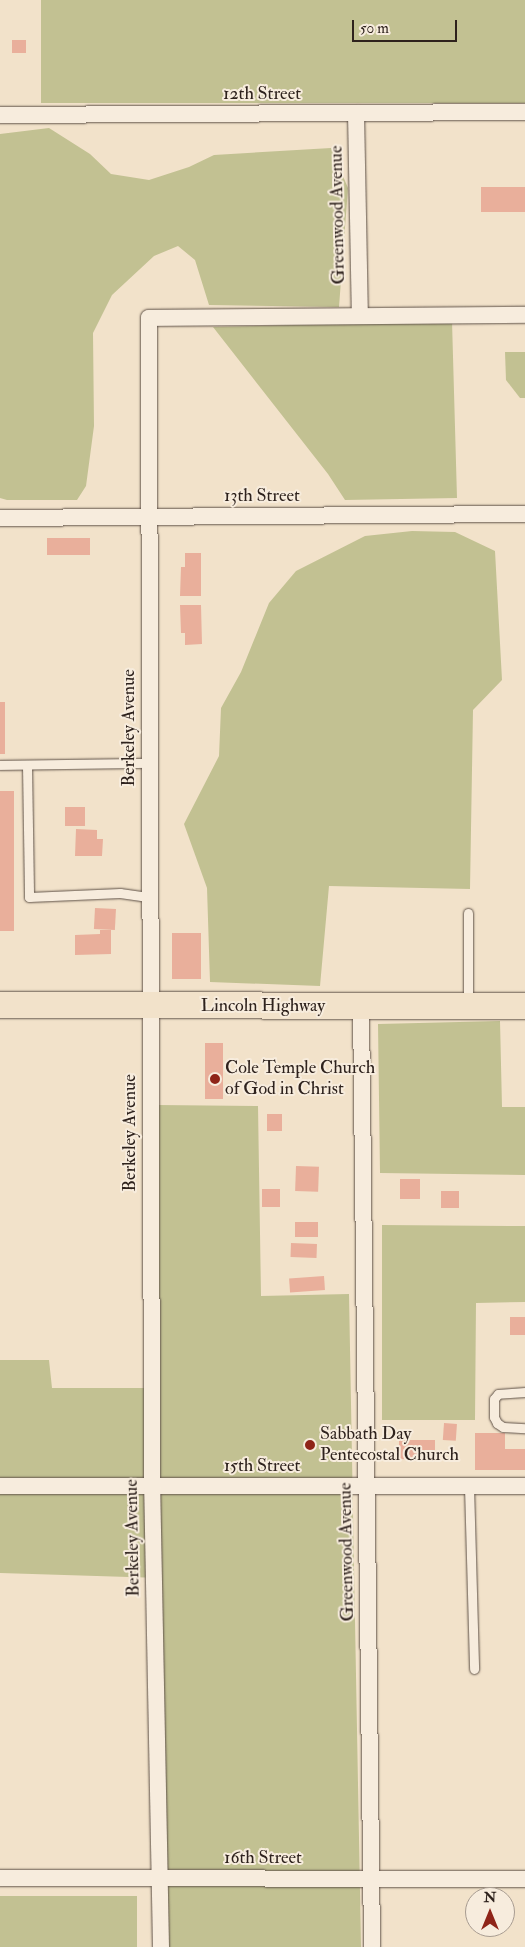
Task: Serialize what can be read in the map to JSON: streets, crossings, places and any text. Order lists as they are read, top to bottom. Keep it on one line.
{"streets":{"main road":["Lincoln Highway"],"street":["12th Street","Greenwood Avenue","13th Street","Berkeley Avenue","15th Street","16th Street"]},"crossings":[["12th Street","Greenwood Avenue"],["Greenwood Avenue","Berkeley Avenue"],["Greenwood Avenue","Lincoln Highway"],["Greenwood Avenue","15th Street"],["Greenwood Avenue","16th Street"],["13th Street","Berkeley Avenue"],["Berkeley Avenue","Lincoln Highway"],["Berkeley Avenue","15th Street"],["Berkeley Avenue","16th Street"]],"places":["Cole Temple Church of God in Christ","Sabbath Day Pentecostal Church"],"scale_bar":"50 m","north":"top"}
